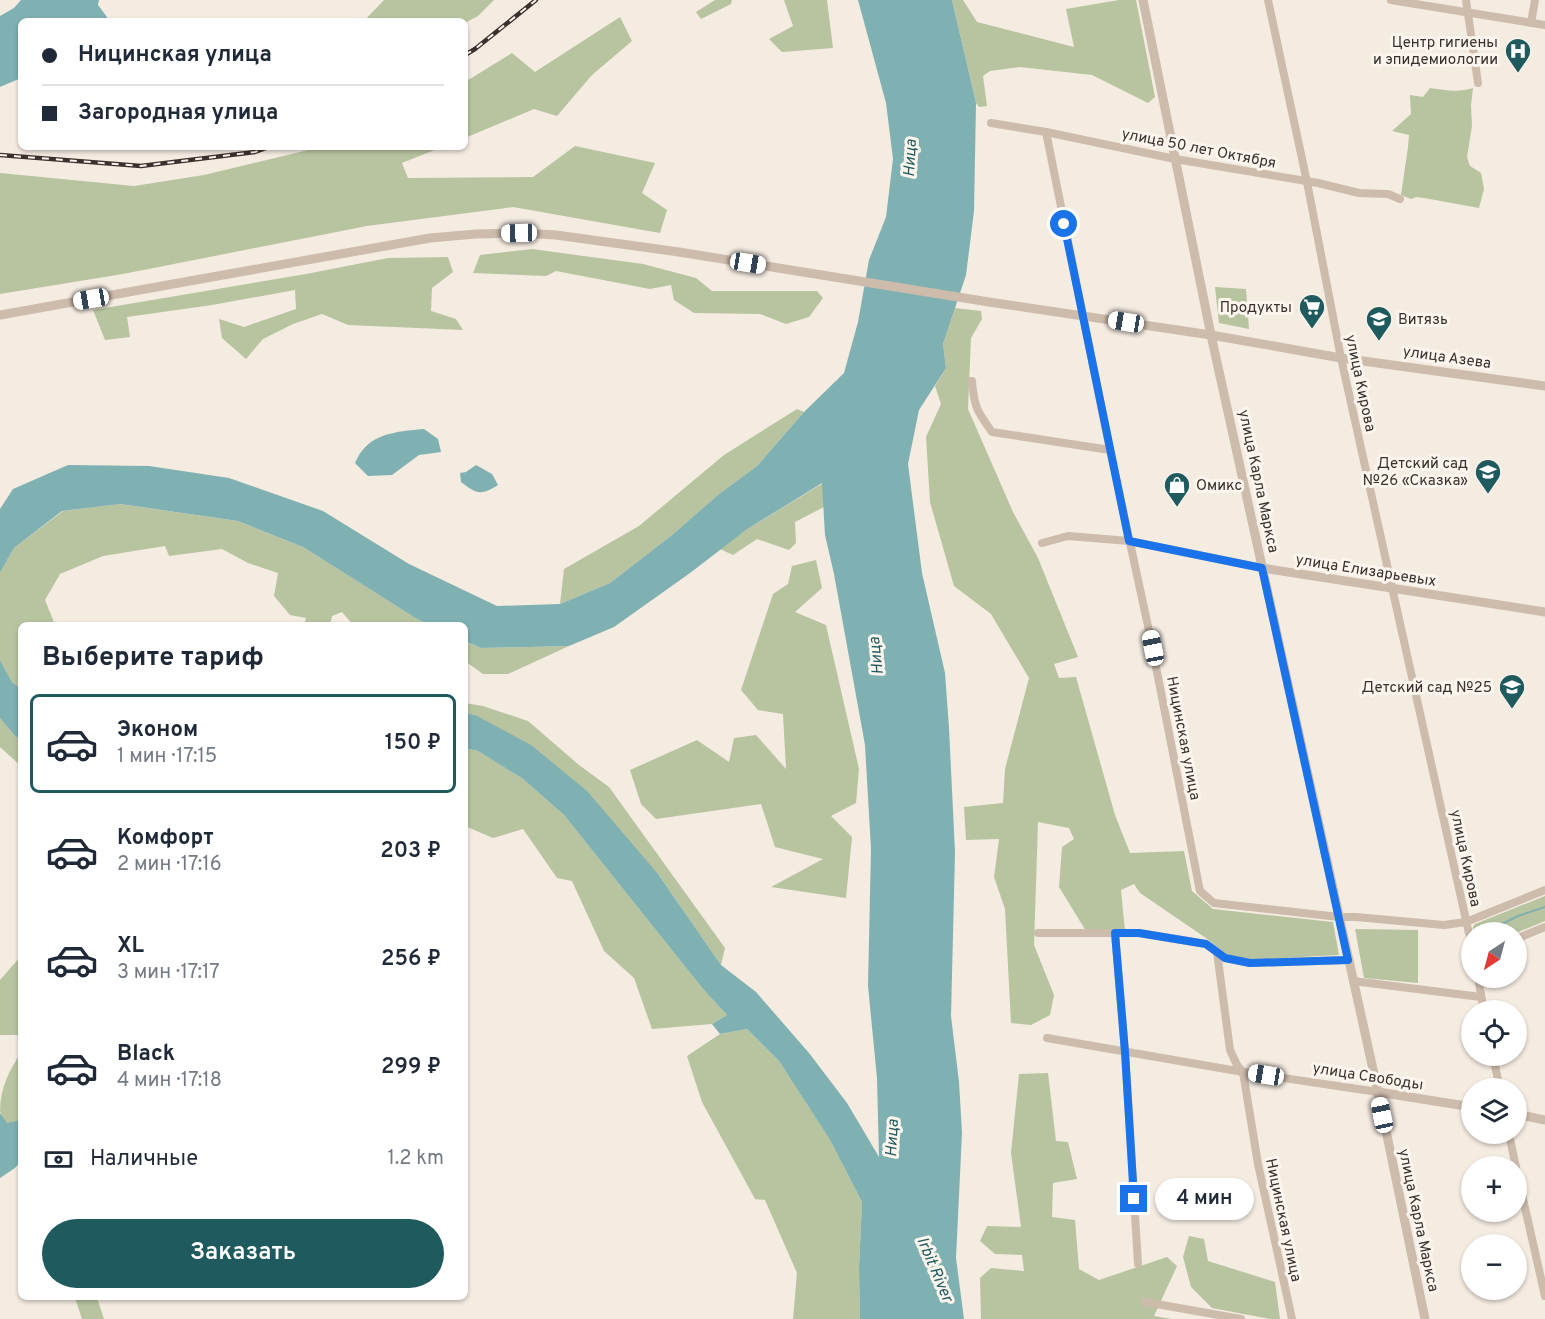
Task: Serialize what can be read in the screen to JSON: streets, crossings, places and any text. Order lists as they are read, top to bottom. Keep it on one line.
{"streets":{"street":["улица 50 лет Октября","улица Азева","улица Кирова","улица Карла Маркса","улица Елизарьевых","Ницинская улица","улица Свободы"]},"crossings":[["улица 50 лет Октября","улица Кирова"],["улица 50 лет Октября","улица Карла Маркса"],["улица 50 лет Октября","Ницинская улица"],["улица Азева","улица Кирова"],["улица Азева","улица Карла Маркса"],["улица Азева","Ницинская улица"],["улица Кирова","улица Елизарьевых"],["улица Карла Маркса","улица Елизарьевых"],["улица Карла Маркса","Ницинская улица"],["улица Карла Маркса","улица Свободы"],["улица Елизарьевых","Ницинская улица"],["Ницинская улица","улица Свободы"]],"water":["Ница","Irbit River"],"places":{"hospital":["Центр гигиены и эпидемиологии"],"supermarket":["Продукты"],"school or university":["Витязь","Детский сад №26 «Сказка»","Детский сад №25"],"shop":["Омикс"]},"north":"bottom left","page":{"banner":["Ницинская улица","Загородная улица"],"heading":"Выберите тариф","list":[{"name":"Эконом","note":"1 мин · 17:15","value":"150 ₽"},{"name":"Комфорт","note":"2 мин · 17:16","value":"203 ₽"},{"name":"XL","note":"3 мин · 17:17","value":"256 ₽"},{"name":"Black","note":"4 мин · 17:18","value":"299 ₽"}],"map_buttons":["+","−"],"pay":["Наличные","1.2 km"],"bubble":"4 мин","buttons":"Заказать"}}
